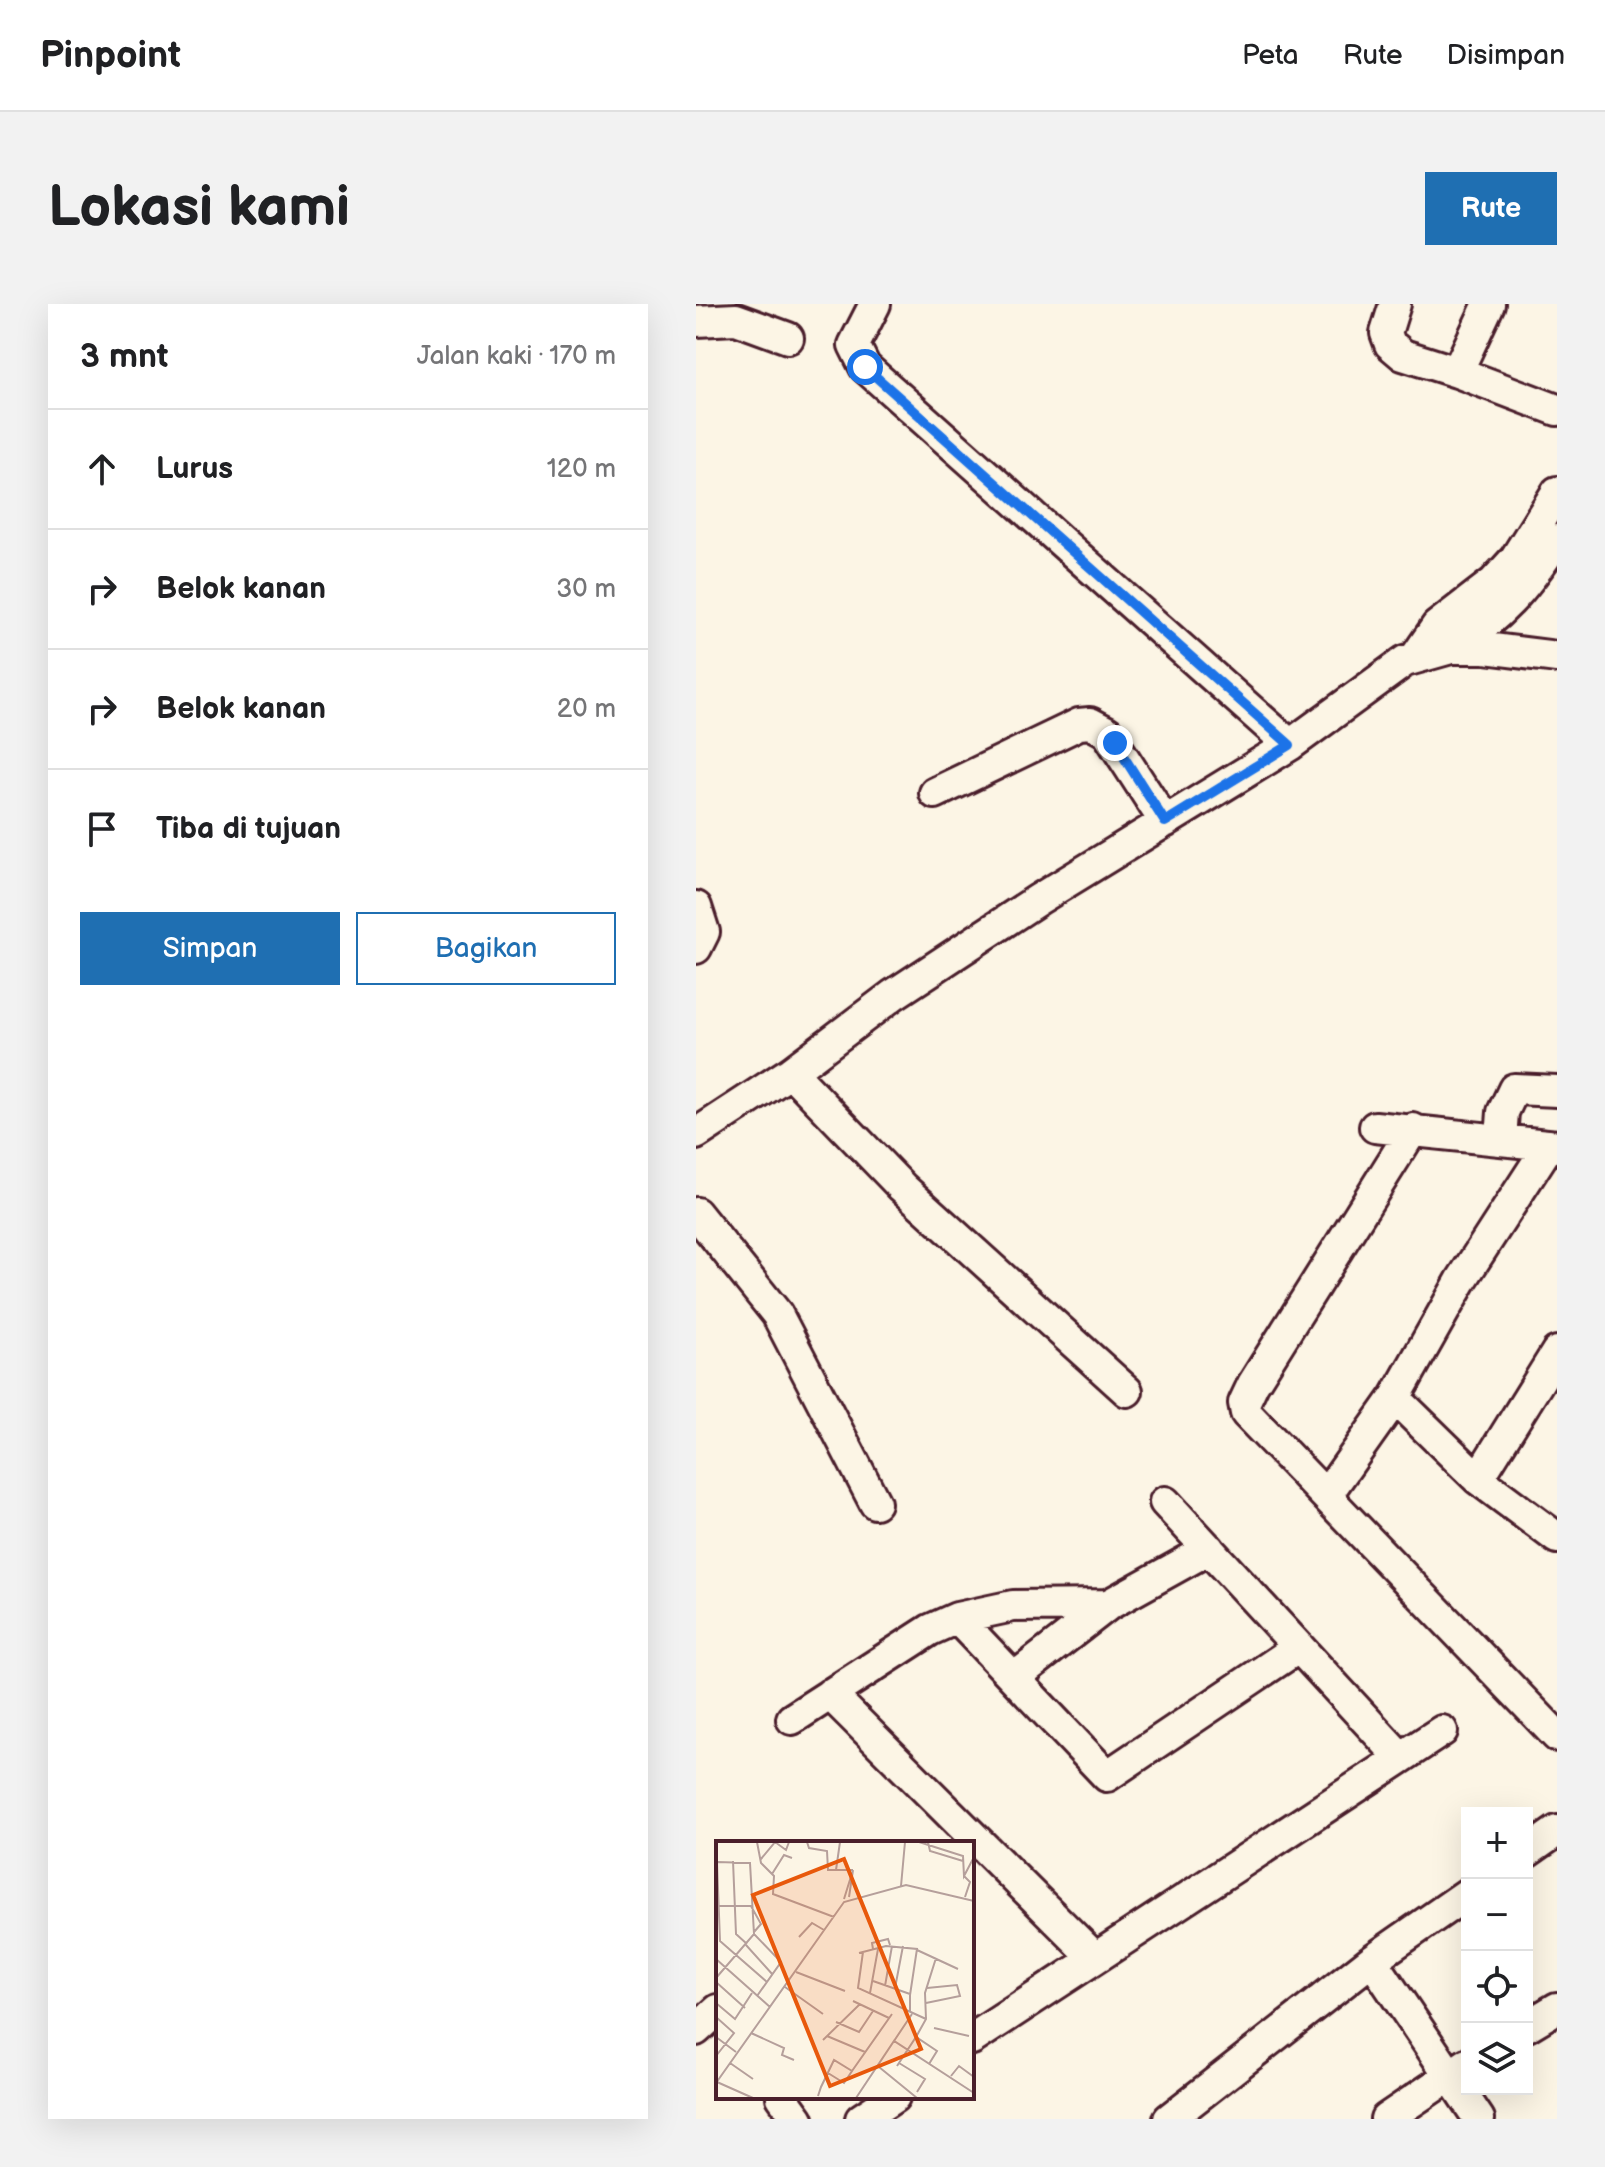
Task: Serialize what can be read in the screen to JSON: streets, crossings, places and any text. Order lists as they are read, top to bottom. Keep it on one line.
{"page":{"header":"Pinpoint","nav":["Peta","Rute","Disimpan"],"buttons":["Rute",["Simpan","Bagikan"]],"title":"Lokasi kami","heading":["3 mnt","Jalan kaki · 170 m"],"list":[["Lurus","120 m"],["Belok kanan","30 m"],["Belok kanan","20 m"],"Tiba di tujuan"],"map_buttons":["+","−"]}}
